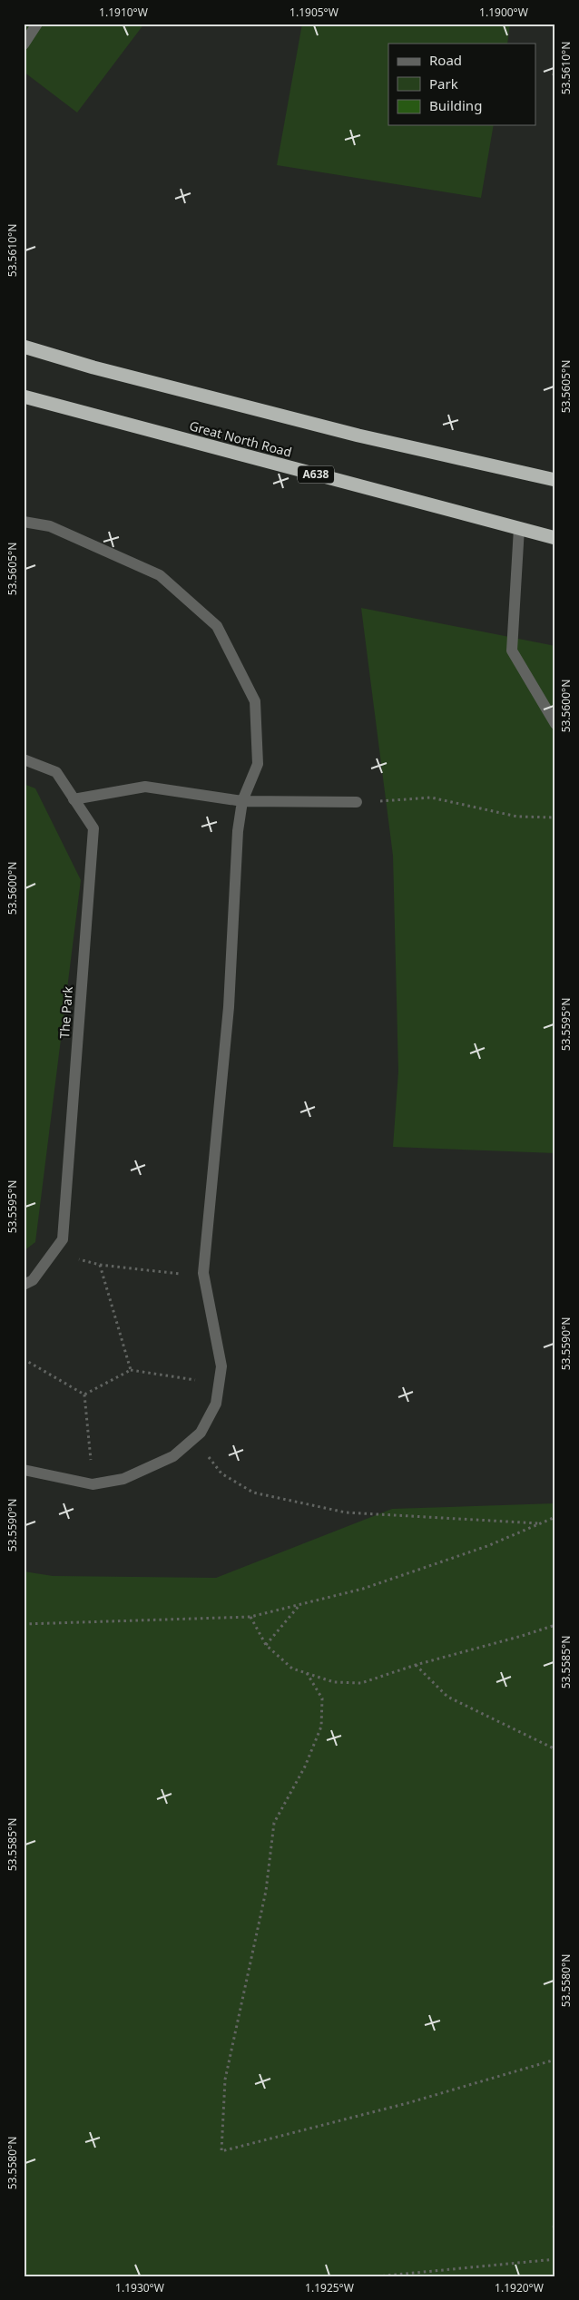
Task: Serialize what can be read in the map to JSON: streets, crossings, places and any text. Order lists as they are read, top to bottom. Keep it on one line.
{"streets":{"highway":["Great North Road","A638"],"street":["The Park"]},"legend":["Road","Park","Building"],"coordinates":["1.1910°W","1.1905°W","1.1900°W","53.5610°N","53.5605°N","53.5600°N","53.5595°N","53.5590°N","53.5585°N","53.5580°N","1.1930°W","1.1925°W","1.1920°W"]}
